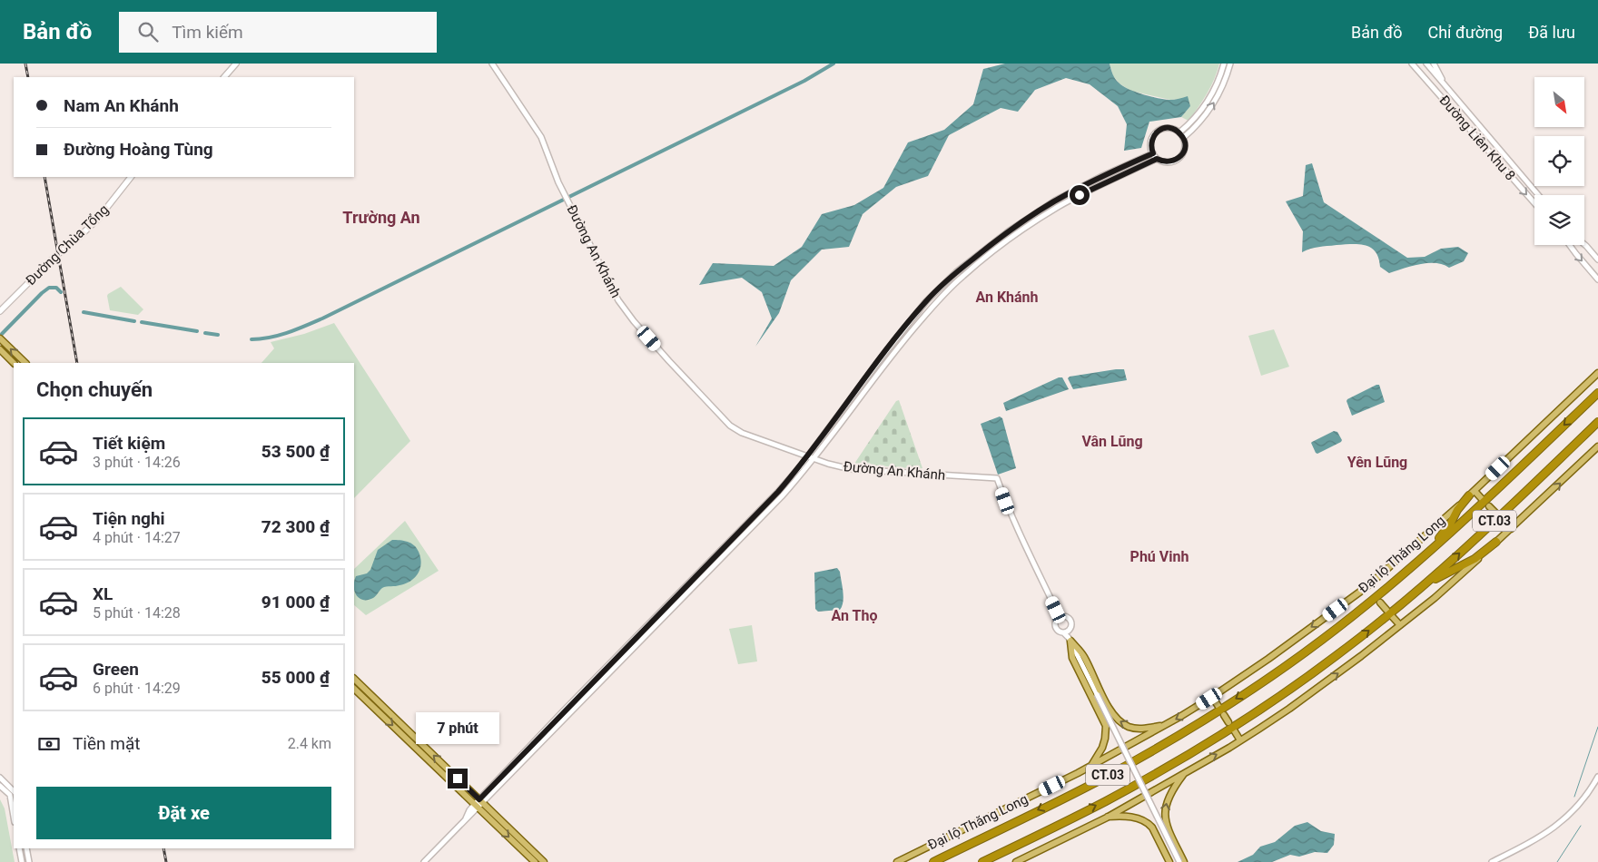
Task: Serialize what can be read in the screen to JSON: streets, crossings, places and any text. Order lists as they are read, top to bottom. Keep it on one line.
{"streets":{"highway":["CT.03"],"main road":["Đường Chùa Tổng","Đại lộ Thăng Long"],"street":["Đường Liên Khu 8","Đường An Khánh"]},"districts":["Trường An","An Khánh","Vân Lũng","Yên Lũng","Phú Vinh","An Thọ"],"north":"bottom right","page":{"header":"Bản đồ","search":"Tìm kiếm","nav":["Bản đồ","Chỉ đường","Đã lưu"],"banner":["Nam An Khánh","Đường Hoàng Tùng"],"heading":"Chọn chuyến","list":[{"name":"Tiết kiệm","note":"3 phút · 14:26","value":"53 500 ₫"},{"name":"Tiện nghi","note":"4 phút · 14:27","value":"72 300 ₫"},{"name":"XL","note":"5 phút · 14:28","value":"91 000 ₫"},{"name":"Green","note":"6 phút · 14:29","value":"55 000 ₫"}],"bubble":"7 phút","pay":["Tiền mặt","2.4 km"],"buttons":"Đặt xe"}}
